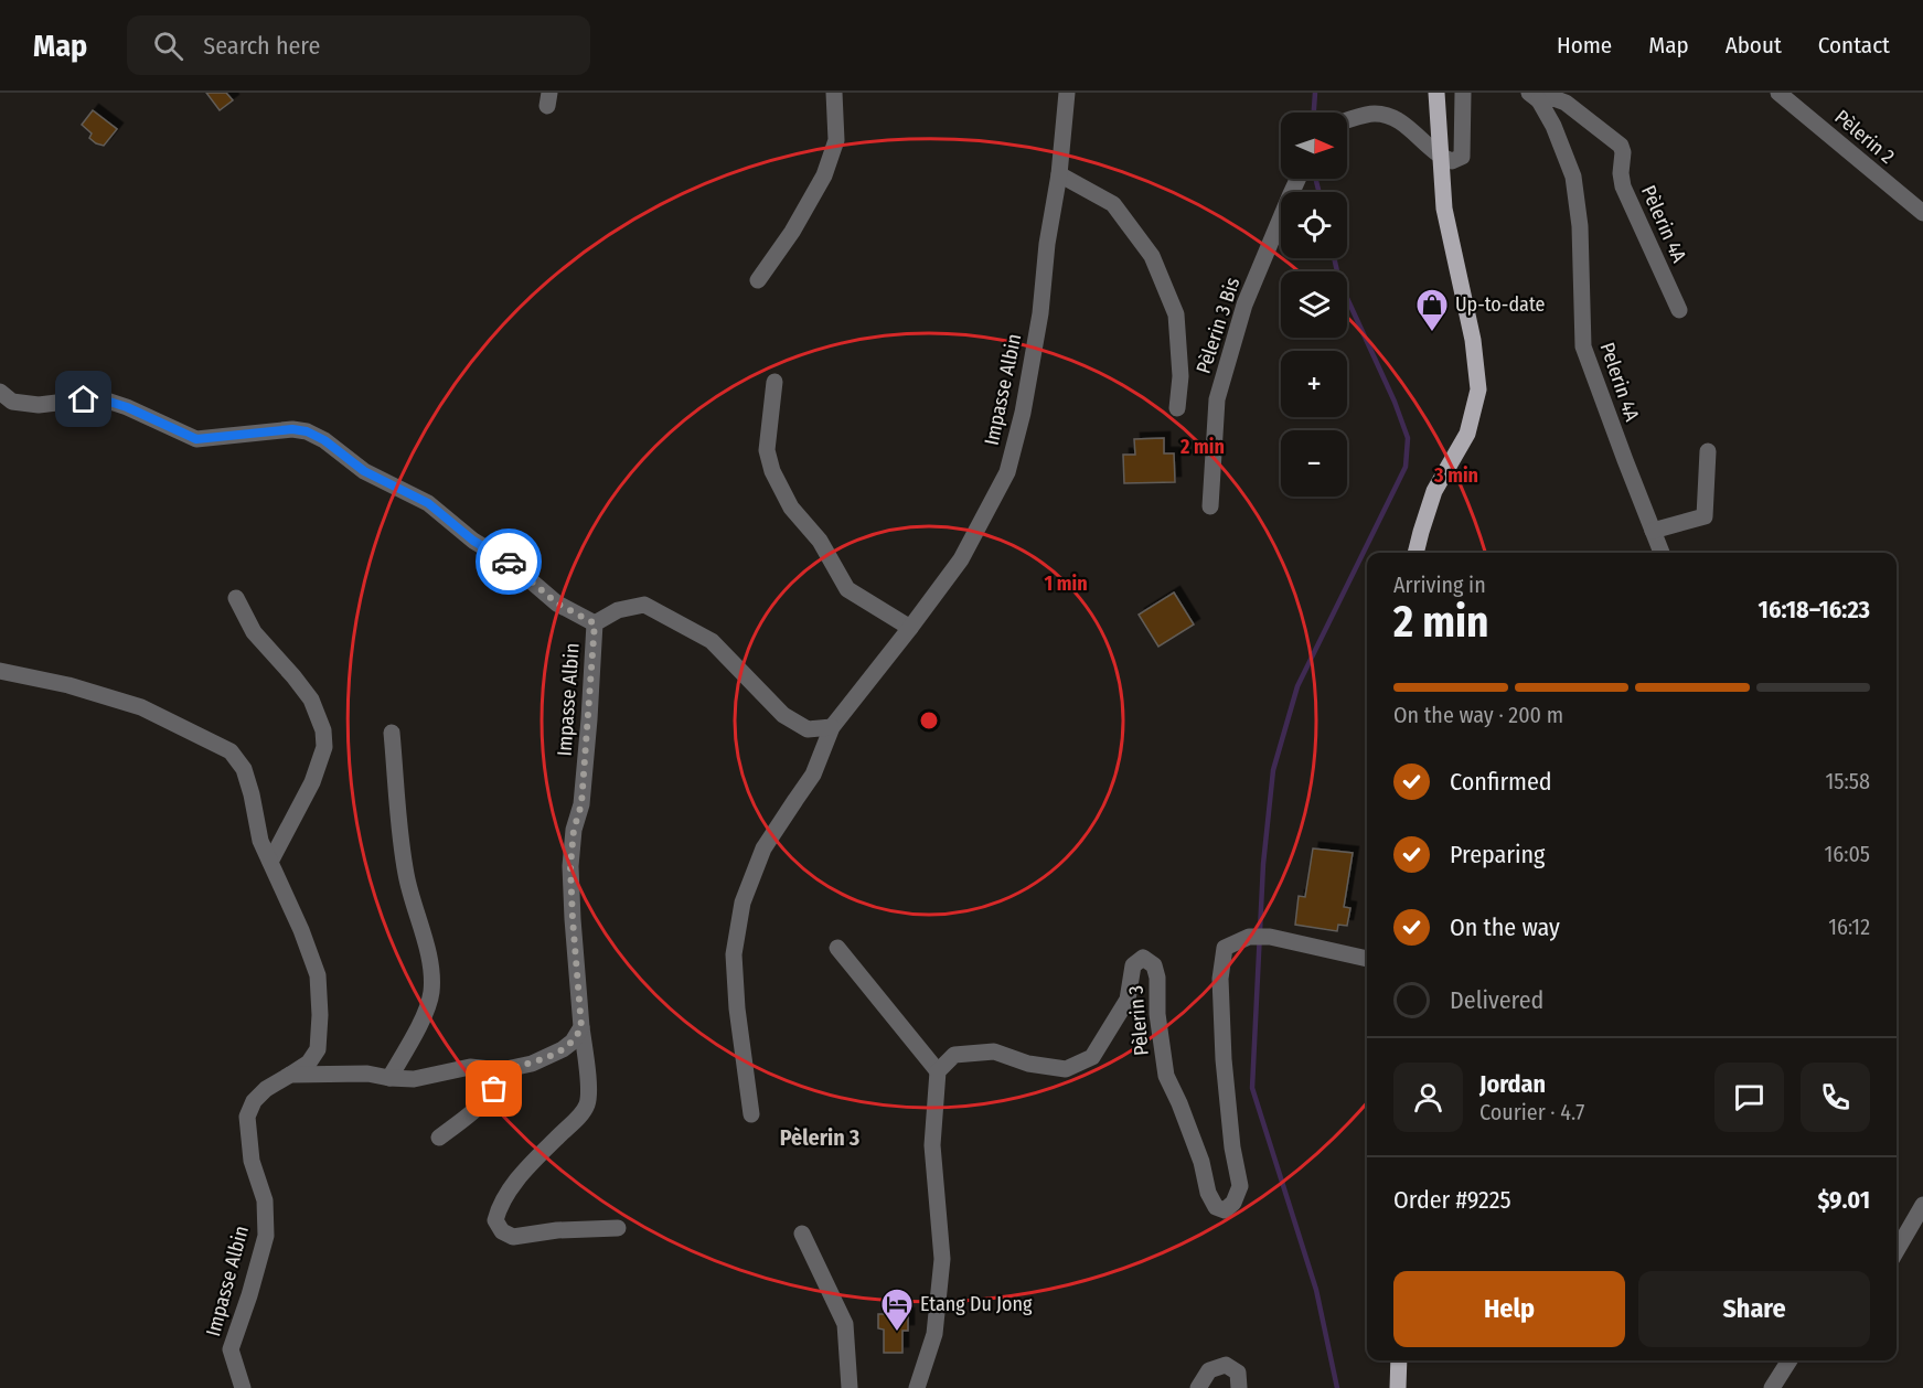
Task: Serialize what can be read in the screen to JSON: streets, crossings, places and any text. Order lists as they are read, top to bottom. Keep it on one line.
{"streets":{"street":["Pèlerin 2","Pèlerin 4A","Pèlerin 3 Bis","Pelerin 4A","Impasse Albin","Pèlerin 3"]},"crossings":[["Pèlerin 4A","Pelerin 4A"]],"districts":["Pèlerin 3"],"places":{"shop":["Up-to-date"],"hotel":["Etang Du Jong"]},"north":"right","page":{"header":"Map","search":"Search here","nav":["Home","Map","About","Contact"],"map_buttons":["+","−"],"heading":["2 min","Arriving in","16:18–16:23"],"panel":["Jordan","Courier · 4.7","Order #9225","$9.01"],"bar":"On the way · 200 m","list":[["Confirmed","15:58"],["Preparing","16:05"],["On the way","16:12"],"Delivered"],"buttons":["Help","Share"]},"rings":["2 min","3 min","1 min"]}
